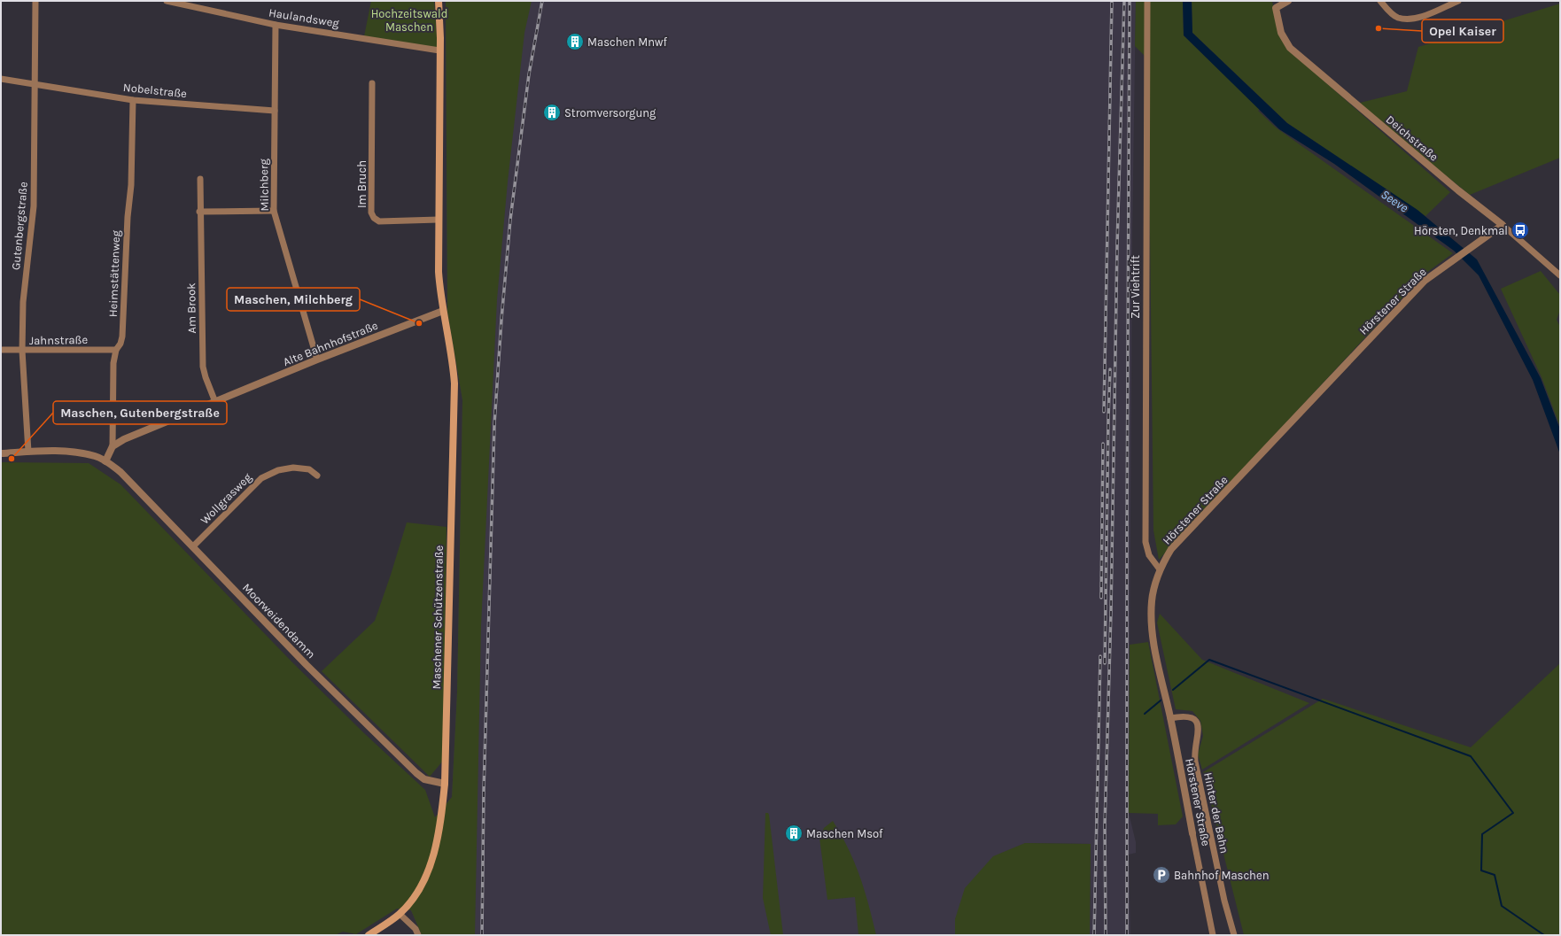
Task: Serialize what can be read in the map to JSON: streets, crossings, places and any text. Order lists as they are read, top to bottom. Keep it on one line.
{"streets":{"main road":["Maschener Schützenstraße"],"street":["Haulandsweg","Nobelstraße","Deichstraße","Im Bruch","Milchberg","Gutenbergstraße","Heimstättenweg","Zur Viehtrift","Hörstener Straße","Am Brook","Jahnstraße","Alte Bahnhofstraße","Wollgrasweg","Moorweidendamm","Hinter der Bahn"]},"crossings":[["Haulandsweg","Milchberg"],["Nobelstraße","Milchberg"],["Nobelstraße","Gutenbergstraße"],["Nobelstraße","Heimstättenweg"],["Deichstraße","Hörstener Straße"],["Milchberg","Alte Bahnhofstraße"],["Gutenbergstraße","Jahnstraße"],["Heimstättenweg","Jahnstraße"],["Heimstättenweg","Alte Bahnhofstraße"],["Zur Viehtrift","Hörstener Straße"],["Hörstener Straße","Hinter der Bahn"],["Am Brook","Alte Bahnhofstraße"],["Alte Bahnhofstraße","Maschener Schützenstraße"],["Wollgrasweg","Moorweidendamm"],["Maschener Schützenstraße","Moorweidendamm"]],"water":["Seeve"],"parks":["Hochzeitswald Maschen"],"places":{"other":["Opel Kaiser","Maschen, Milchberg","Maschen, Gutenbergstraße"],"building":["Maschen Mnwf","Stromversorgung","Maschen Msof"],"bus stop":["Hörsten, Denkmal"],"parking":["Bahnhof Maschen"]}}
